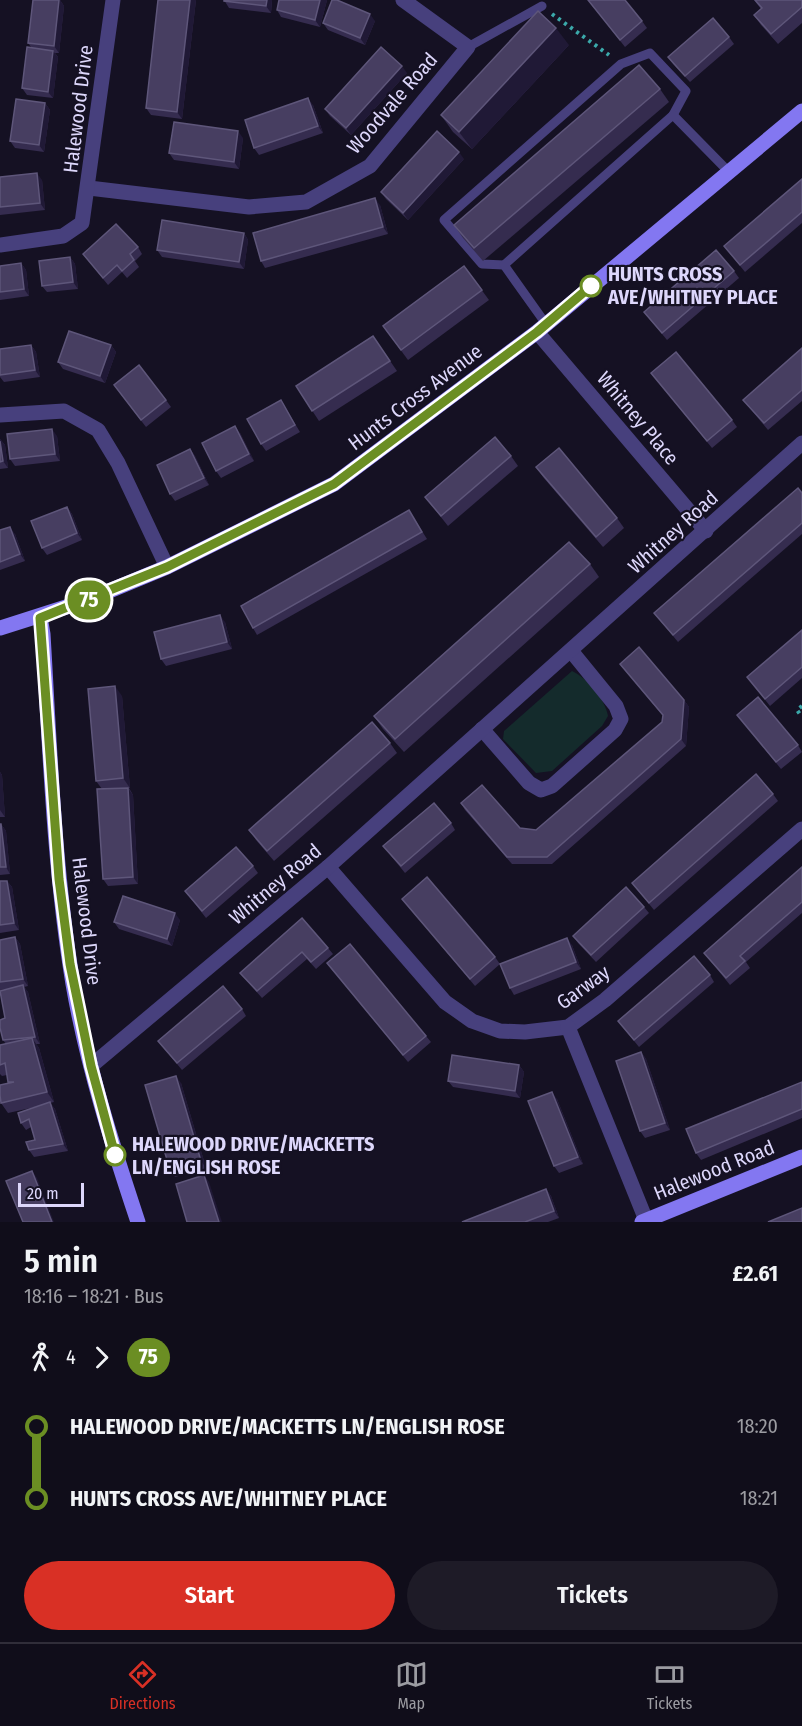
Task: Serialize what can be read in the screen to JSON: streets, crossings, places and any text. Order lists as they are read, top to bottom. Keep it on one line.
{"streets":{"street":["Woodvale Road","Halewood Drive","Hunts Cross Avenue","Whitney Place","Whitney Road","Garway","Halewood Road"]},"crossings":[["Woodvale Road","Halewood Drive"],["Halewood Drive","Hunts Cross Avenue"],["Halewood Drive","Whitney Road"],["Hunts Cross Avenue","Whitney Place"],["Whitney Place","Whitney Road"],["Whitney Road","Garway"]],"places":["HUNTS CROSS AVE/WHITNEY PLACE","HALEWOOD DRIVE/MACKETTS LN/ENGLISH ROSE"],"lines":["bus line 75"],"scale_bar":"20 m","page":{"on_map":"75","scale":"20 m","heading":["5 min","18:16 – 18:21 · Bus","£2.61"],"legs":["4","75"],"list":[{"name":"HALEWOOD DRIVE/MACKETTS LN/ENGLISH ROSE","value":"18:20"},{"name":"HUNTS CROSS AVE/WHITNEY PLACE","value":"18:21"}],"buttons":["Start","Tickets"],"tabs":["Directions","Map","Tickets"]}}
